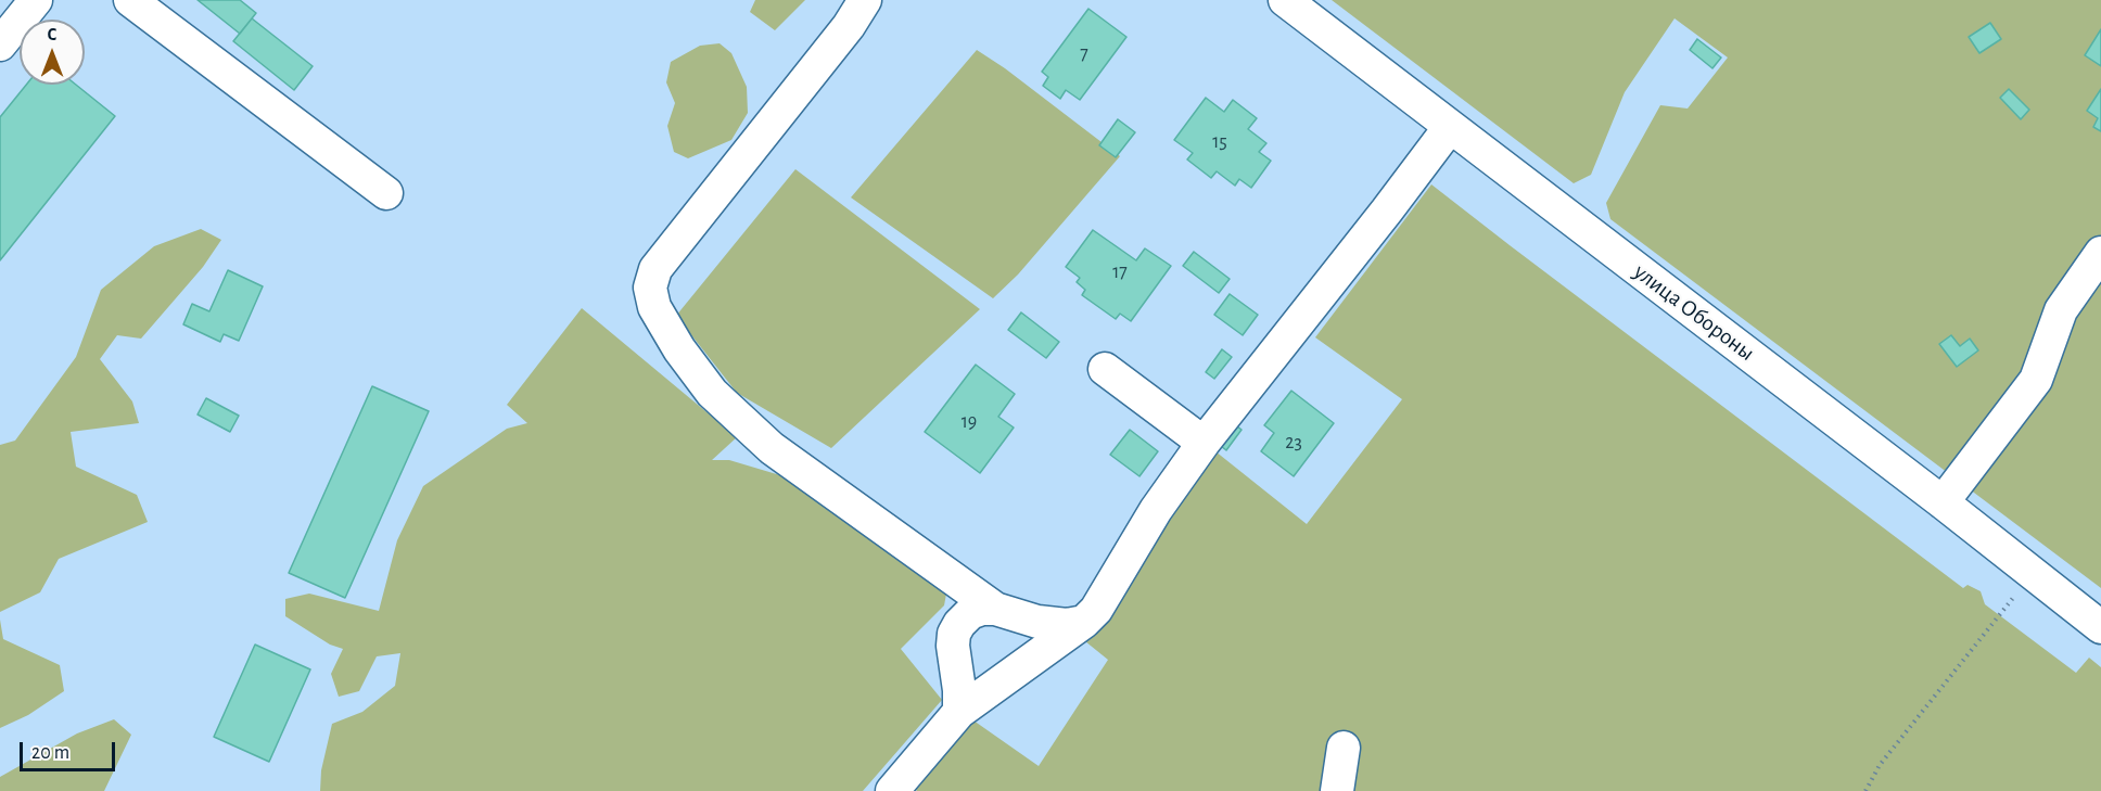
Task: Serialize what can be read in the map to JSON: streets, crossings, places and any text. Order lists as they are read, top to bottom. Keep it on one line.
{"streets":{"street":["улица Обороны"]},"house_numbers":["7","15","17","19","23"],"scale_bar":"20 m","north":"top"}
